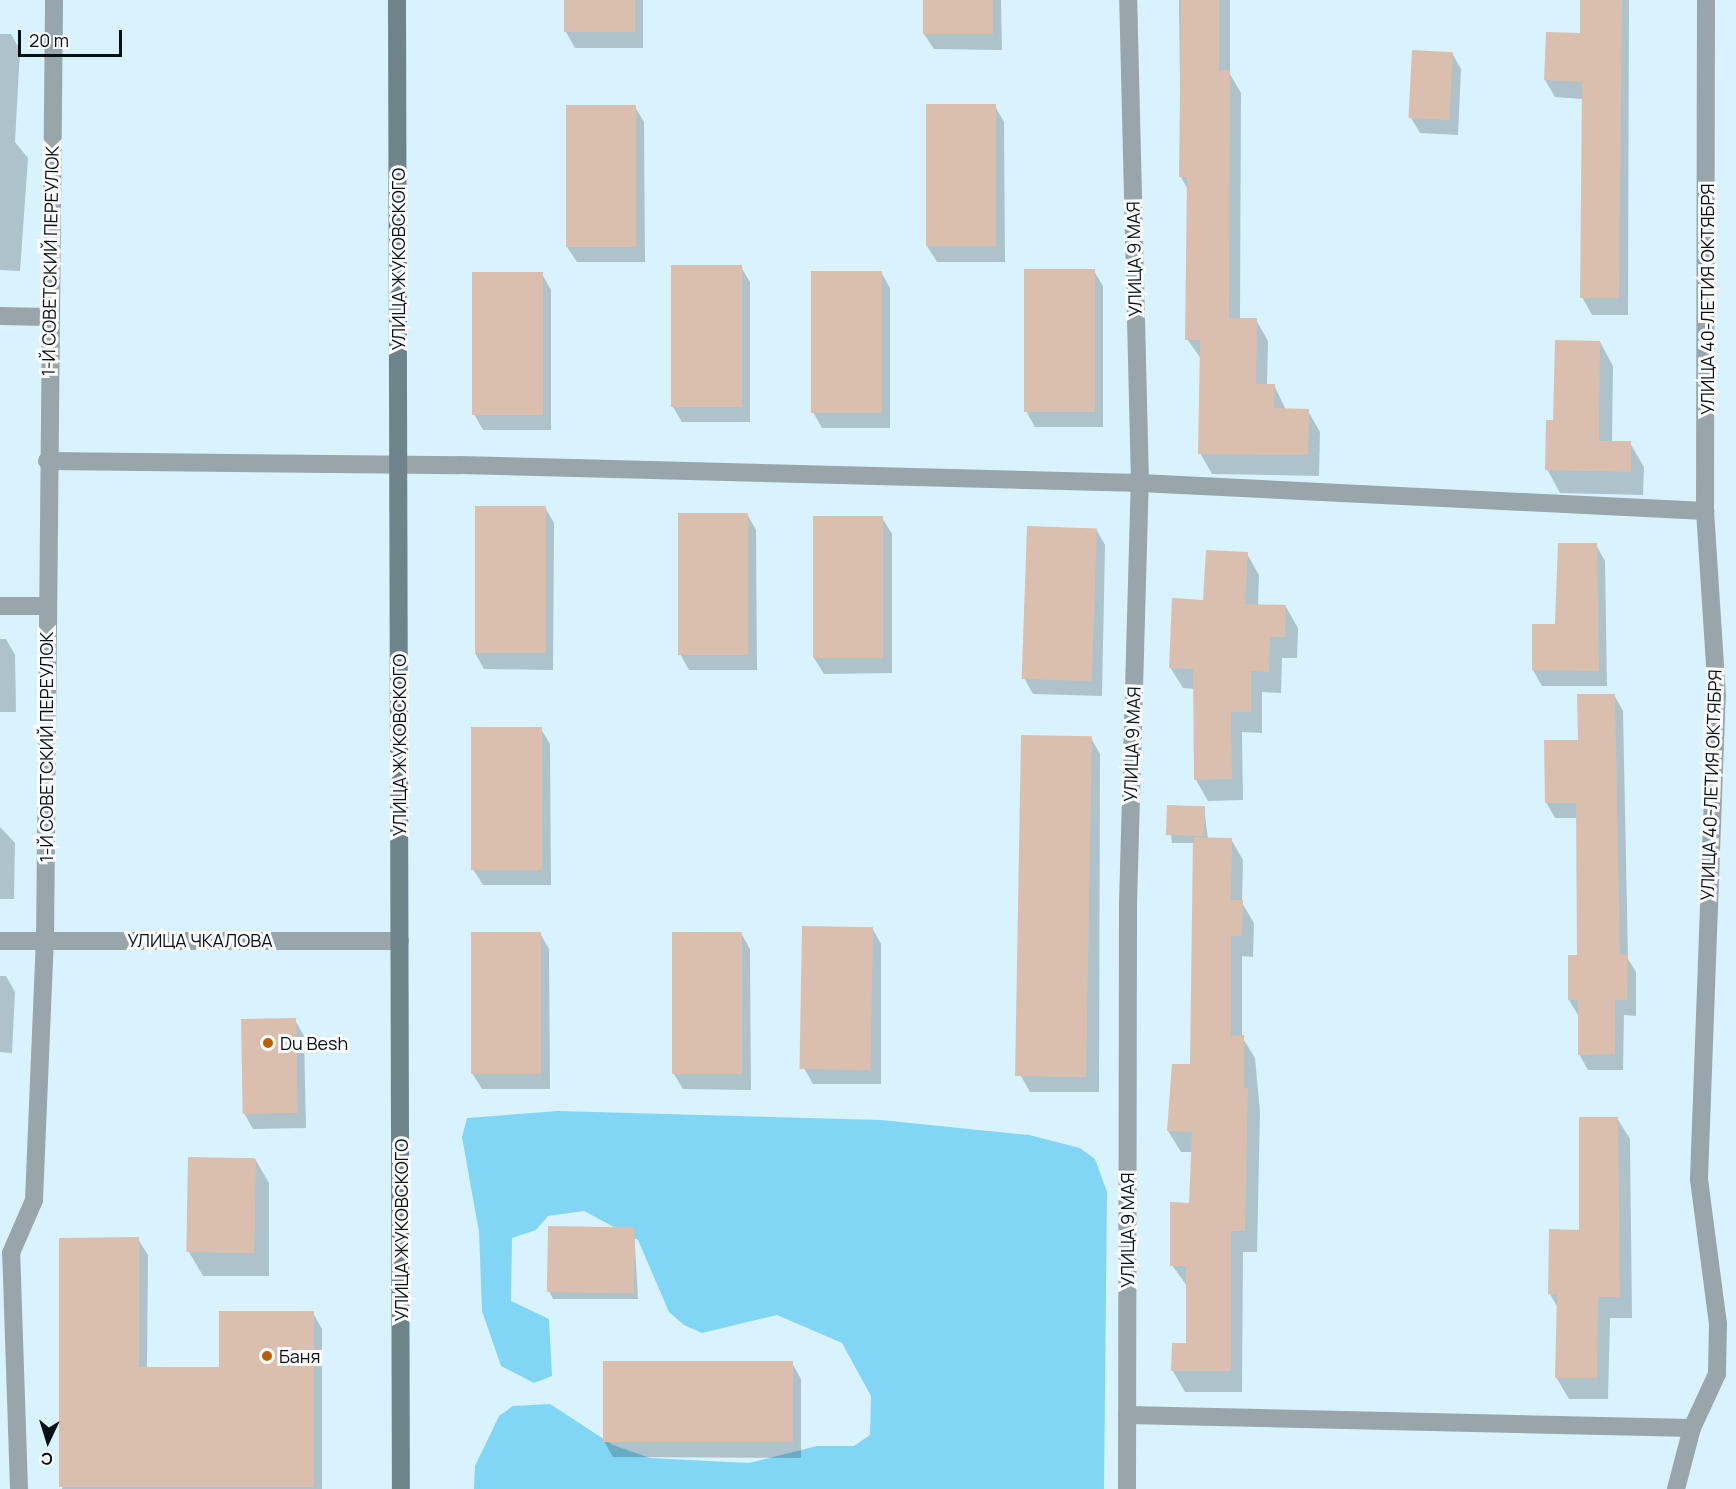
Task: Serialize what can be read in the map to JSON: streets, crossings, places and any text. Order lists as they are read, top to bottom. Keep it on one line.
{"streets":{"street":["УЛИЦА ЖУКОВСКОГО","УЛИЦА 9 МАЯ","1-Й СОВЕТСКИЙ ПЕРЕУЛОК","УЛИЦА 40-ЛЕТИЯ ОКТЯБРЯ","УЛИЦА ЧКАЛОВА"]},"crossings":[["УЛИЦА ЖУКОВСКОГО","УЛИЦА ЧКАЛОВА"],["1-Й СОВЕТСКИЙ ПЕРЕУЛОК","УЛИЦА ЧКАЛОВА"]],"places":["Du Besh","Баня"],"scale_bar":"20 m","north":"bottom"}
